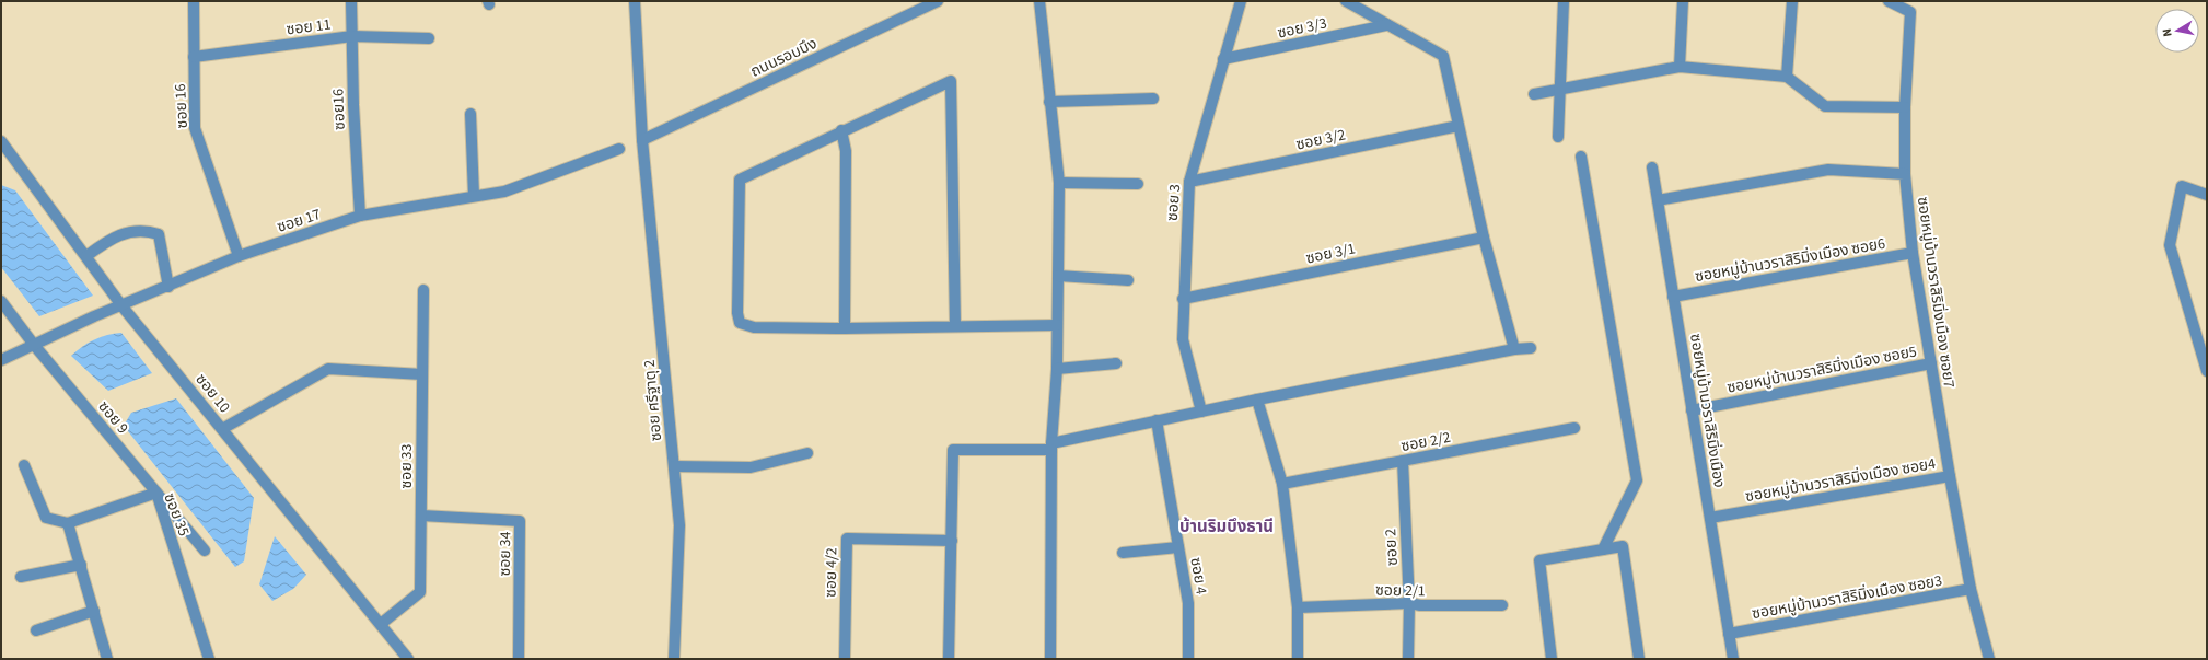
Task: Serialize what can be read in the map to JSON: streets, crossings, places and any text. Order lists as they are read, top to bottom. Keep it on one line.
{"streets":{"street":["ซอย 11","ซอย 3/3","ถนนรอบบึง","ซอย 16","ซอย16","ซอย 3/2","ซอย 3","ซอย 17","ซอย 3/1","ซอยหมู่บ้านวราสิริมิ่งเมือง ซอย6","ซอยหมู่บ้านวราสิริมิ่งเมือง ซอย7","ซอยหมู่บ้านวราสิริมิ่งเมือง ซอย5","ซอย 10","ซอย ศรีฐาตุ 2","ซอยหมู่บ้านวราสิริมิ่งเมือง","ซอย 9","ซอย 2/2","ซอย 33","ซอยหมู่บ้านวราสิริมิ่งเมือง ซอย4","ซอย 35","ซอย 2","ซอย 34","ซอย 4/2","ซอย 4","ซอย 2/1","ซอยหมู่บ้านวราสิริมิ่งเมือง ซอย3"]},"crossings":[["ซอย 11","ซอย 16"],["ซอย 11","ซอย16"],["ซอย 3/3","ซอย 3"],["ถนนรอบบึง","ซอย ศรีฐาตุ 2"],["ซอย 16","ซอย 17"],["ซอย16","ซอย 17"],["ซอย 3/2","ซอย 3"],["ซอย 3","ซอย 3/1"],["ซอย 17","ซอย 10"],["ซอย 17","ซอย 9"],["ซอยหมู่บ้านวราสิริมิ่งเมือง ซอย6","ซอยหมู่บ้านวราสิริมิ่งเมือง ซอย7"],["ซอยหมู่บ้านวราสิริมิ่งเมือง ซอย6","ซอยหมู่บ้านวราสิริมิ่งเมือง"],["ซอยหมู่บ้านวราสิริมิ่งเมือง ซอย7","ซอยหมู่บ้านวราสิริมิ่งเมือง ซอย5"],["ซอยหมู่บ้านวราสิริมิ่งเมือง ซอย7","ซอยหมู่บ้านวราสิริมิ่งเมือง ซอย4"],["ซอยหมู่บ้านวราสิริมิ่งเมือง ซอย7","ซอยหมู่บ้านวราสิริมิ่งเมือง ซอย3"],["ซอยหมู่บ้านวราสิริมิ่งเมือง ซอย5","ซอยหมู่บ้านวราสิริมิ่งเมือง"],["ซอย 10","ซอย 33"],["ซอยหมู่บ้านวราสิริมิ่งเมือง","ซอยหมู่บ้านวราสิริมิ่งเมือง ซอย4"],["ซอยหมู่บ้านวราสิริมิ่งเมือง","ซอยหมู่บ้านวราสิริมิ่งเมือง ซอย3"],["ซอย 9","ซอย 35"],["ซอย 2/2","ซอย 2"],["ซอย 33","ซอย 34"],["ซอย 2","ซอย 2/1"]],"districts":["บ้านริมบึงธานี"],"north":"left"}
